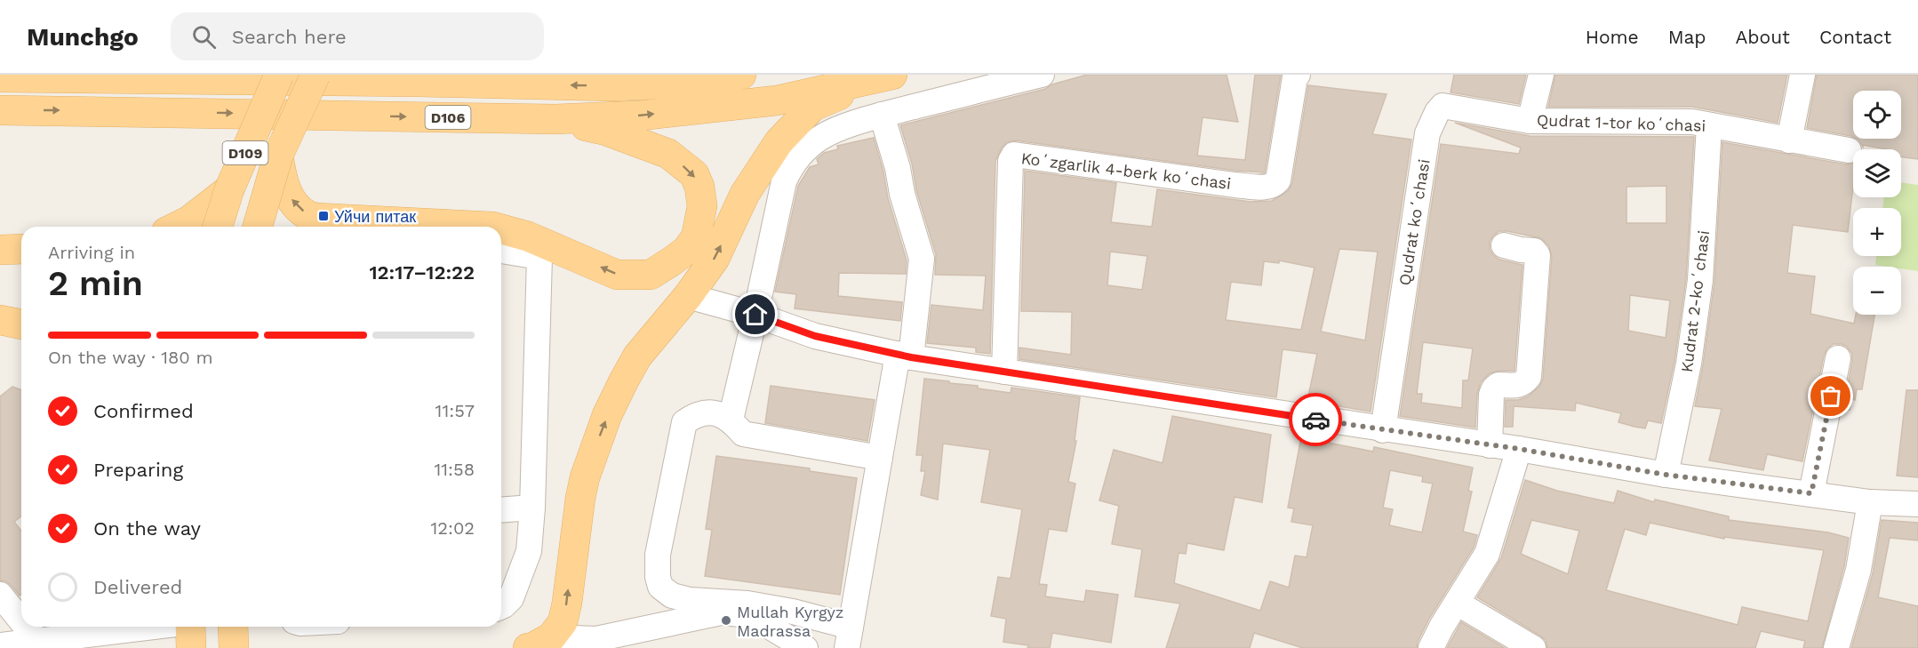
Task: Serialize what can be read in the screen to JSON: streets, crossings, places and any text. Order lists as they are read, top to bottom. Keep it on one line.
{"streets":{"main road":["D106","D109"],"street":["Qudrat 1-tor koʻchasi","Koʻzgarlik 4-berk koʻchasi","Qudrat koʻchasi","Kudrat 2-koʻchasi"]},"crossings":[["Qudrat 1-tor koʻchasi","Qudrat koʻchasi"],["Qudrat 1-tor koʻchasi","Kudrat 2-koʻchasi"]],"places":{"transit":["Уйчи питак"],"other":["Mullah Kyrgyz Madrassa"]},"page":{"header":"Munchgo","search":"Search here","nav":["Home","Map","About","Contact"],"map_buttons":["+","−"],"heading":["2 min","Arriving in","12:17–12:22"],"bar":"On the way · 180 m","list":[["Confirmed","11:57"],["Preparing","11:58"],["On the way","12:02"],"Delivered"]}}
